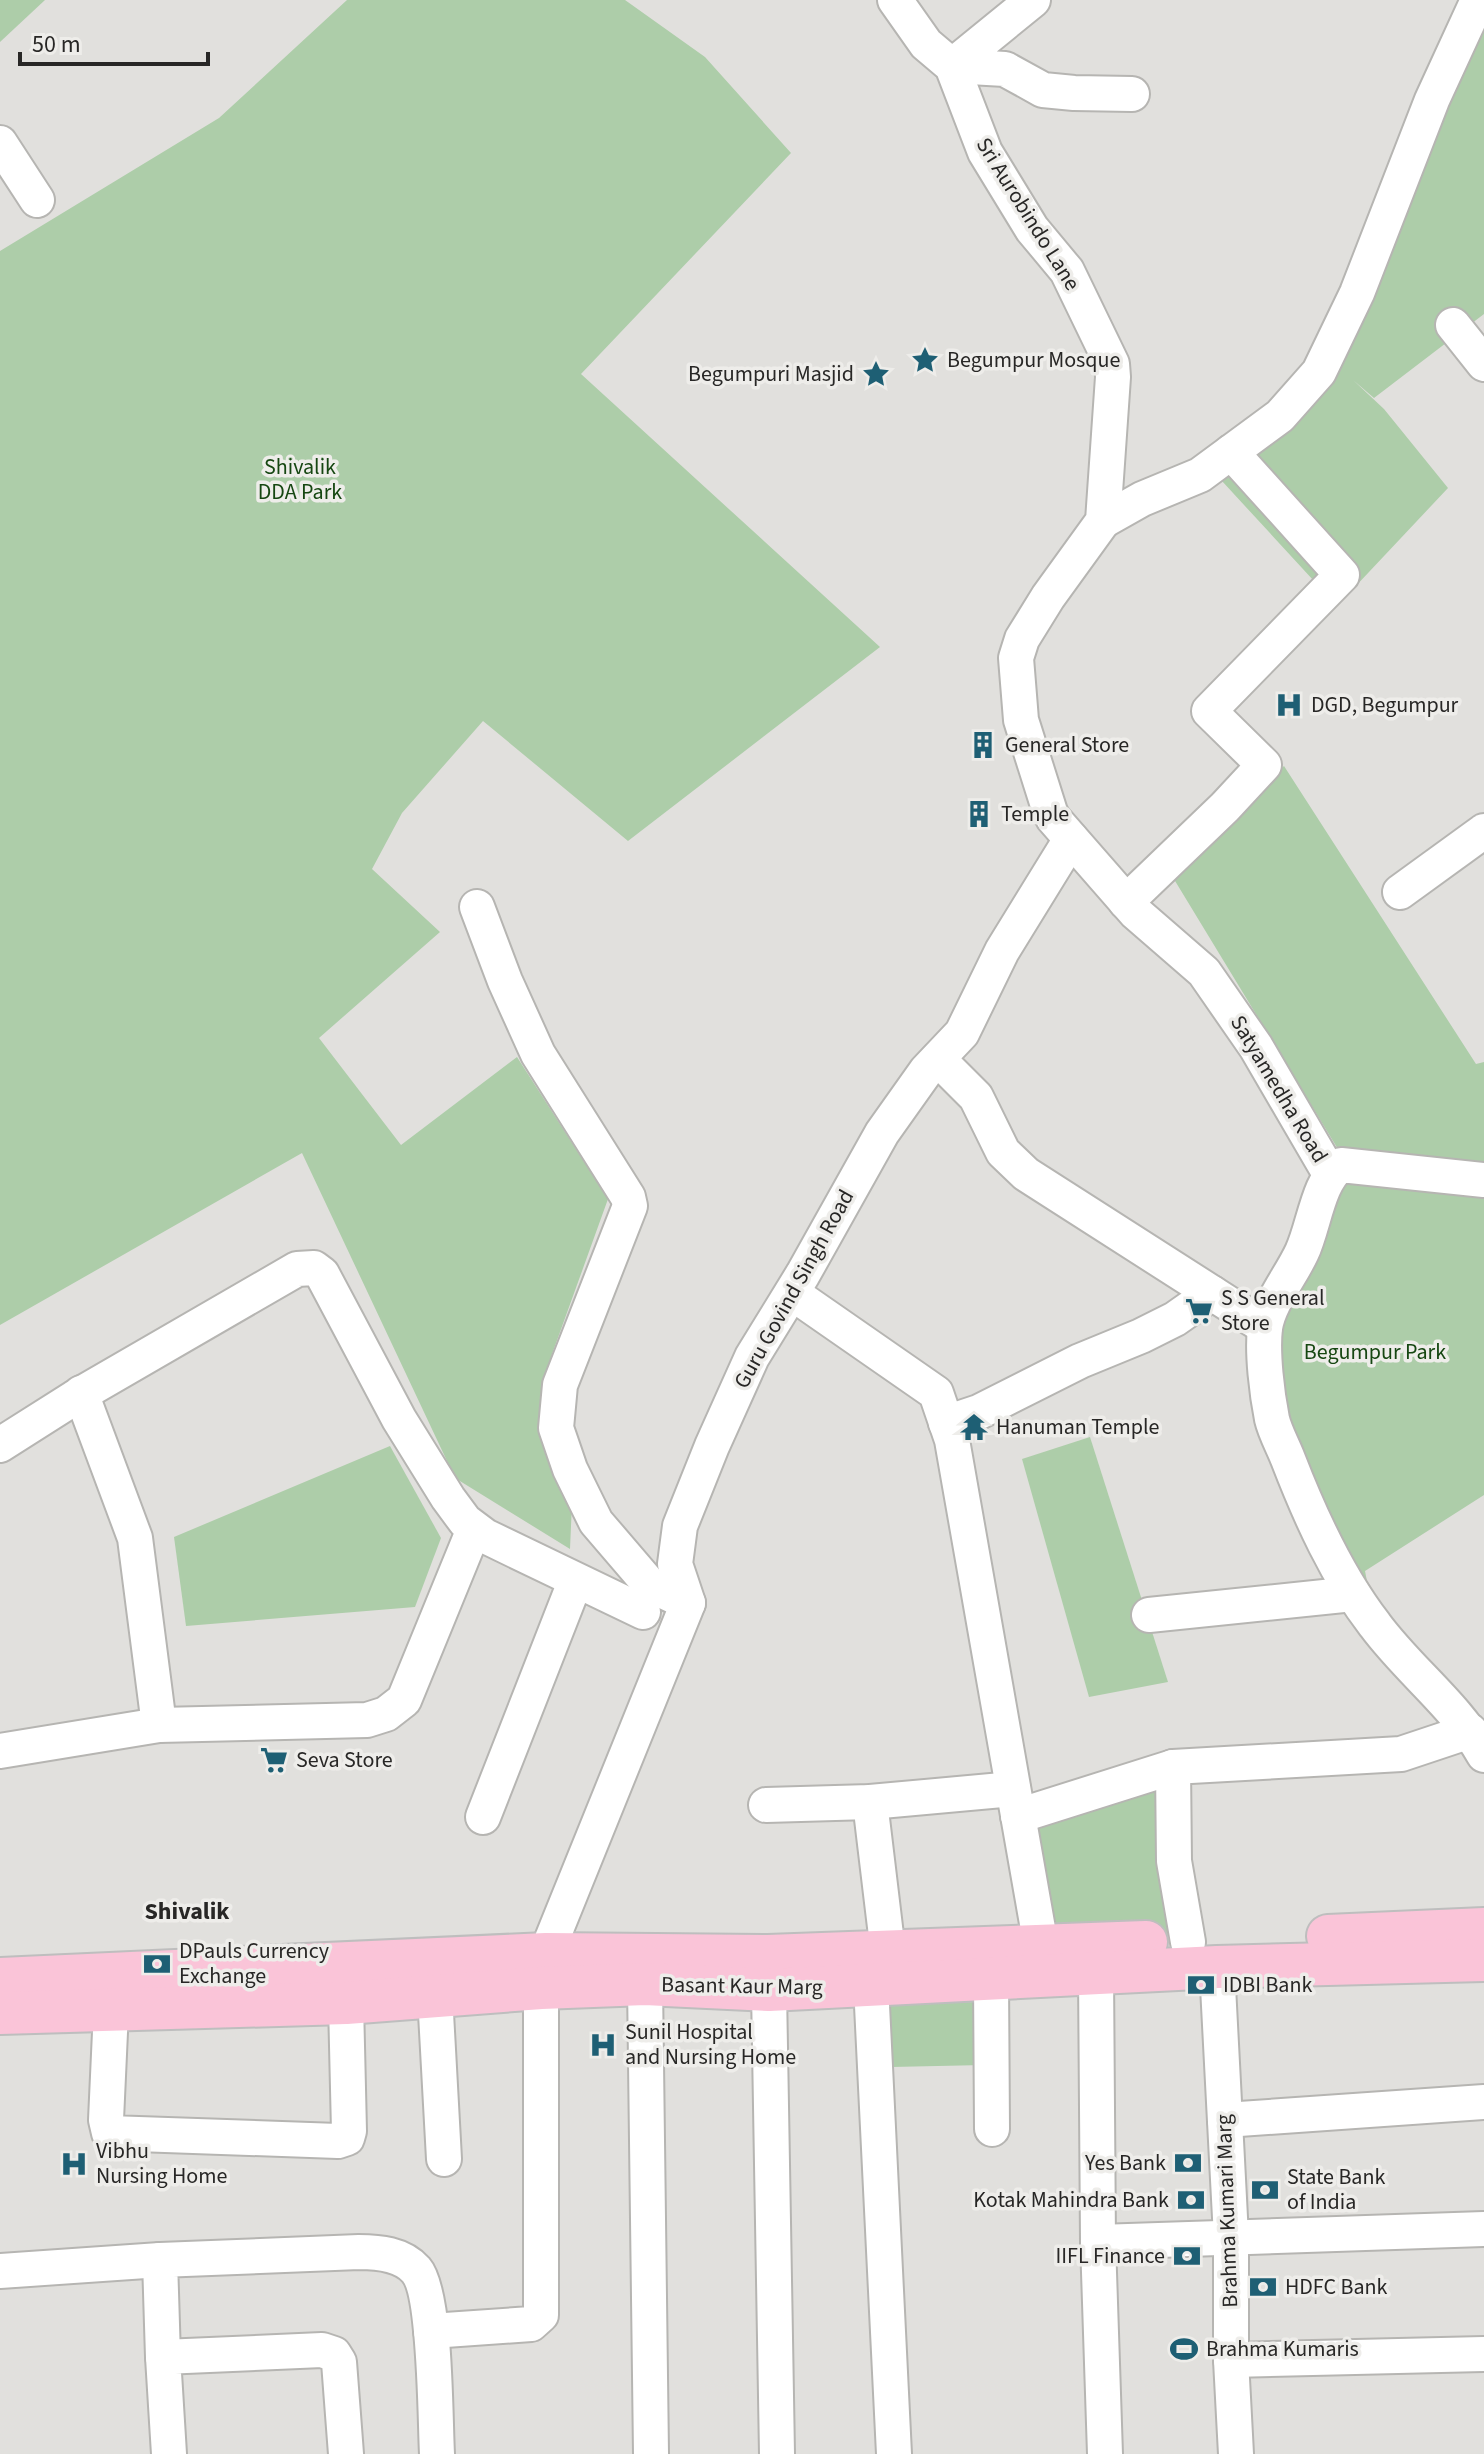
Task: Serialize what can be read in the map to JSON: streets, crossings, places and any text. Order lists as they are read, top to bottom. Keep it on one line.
{"streets":{"main road":["Basant Kaur Marg"],"street":["Sri Aurobindo Lane","Satyamedha Road","Guru Govind Singh Road","Brahma Kumari Marg"]},"crossings":[["Satyamedha Road","Guru Govind Singh Road"],["Basant Kaur Marg","Brahma Kumari Marg"]],"districts":["Shivalik"],"parks":["Shivalik DDA Park","Begumpur Park"],"places":{"place":["Begumpur Mosque","Begumpuri Masjid"],"hospital":["DGD, Begumpur","Sunil Hospital and Nursing Home","Vibhu Nursing Home"],"building":["General Store","Temple"],"supermarket":["S S General Store","Seva Store"],"temple":["Hanuman Temple"],"bank":["DPauls Currency Exchange","IDBI Bank","Yes Bank","State Bank of India","Kotak Mahindra Bank","IIFL Finance","HDFC Bank"],"sports":["Brahma Kumaris"]},"scale_bar":"50 m"}
